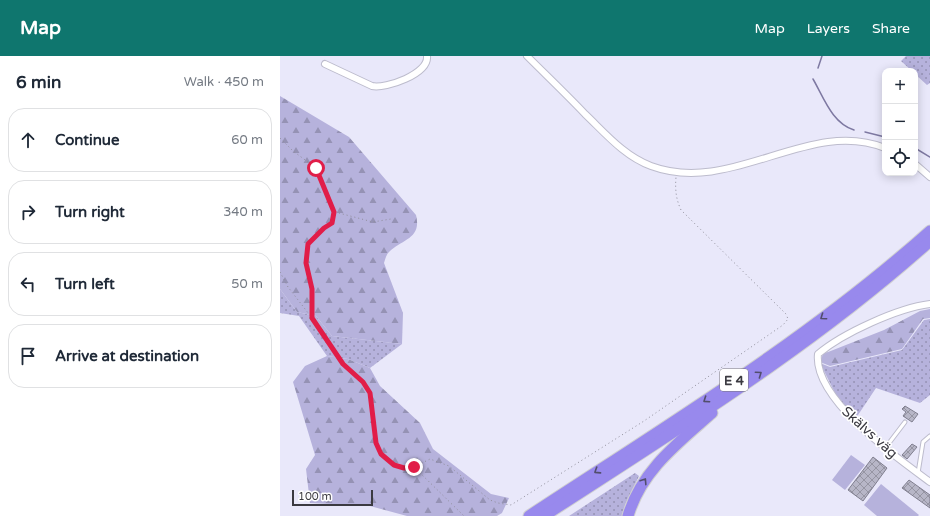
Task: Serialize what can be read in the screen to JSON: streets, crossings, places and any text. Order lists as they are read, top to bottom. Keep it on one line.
{"streets":{"highway":["E 4"],"street":["Skälvs väg"]},"scale_bar":"100 m","page":{"header":"Map","nav":["Map","Layers","Share"],"heading":["6 min","Walk · 450 m"],"map_buttons":["+","−"],"list":[["Continue","60 m"],["Turn right","340 m"],["Turn left","50 m"],"Arrive at destination"],"scale":"100 m"}}
